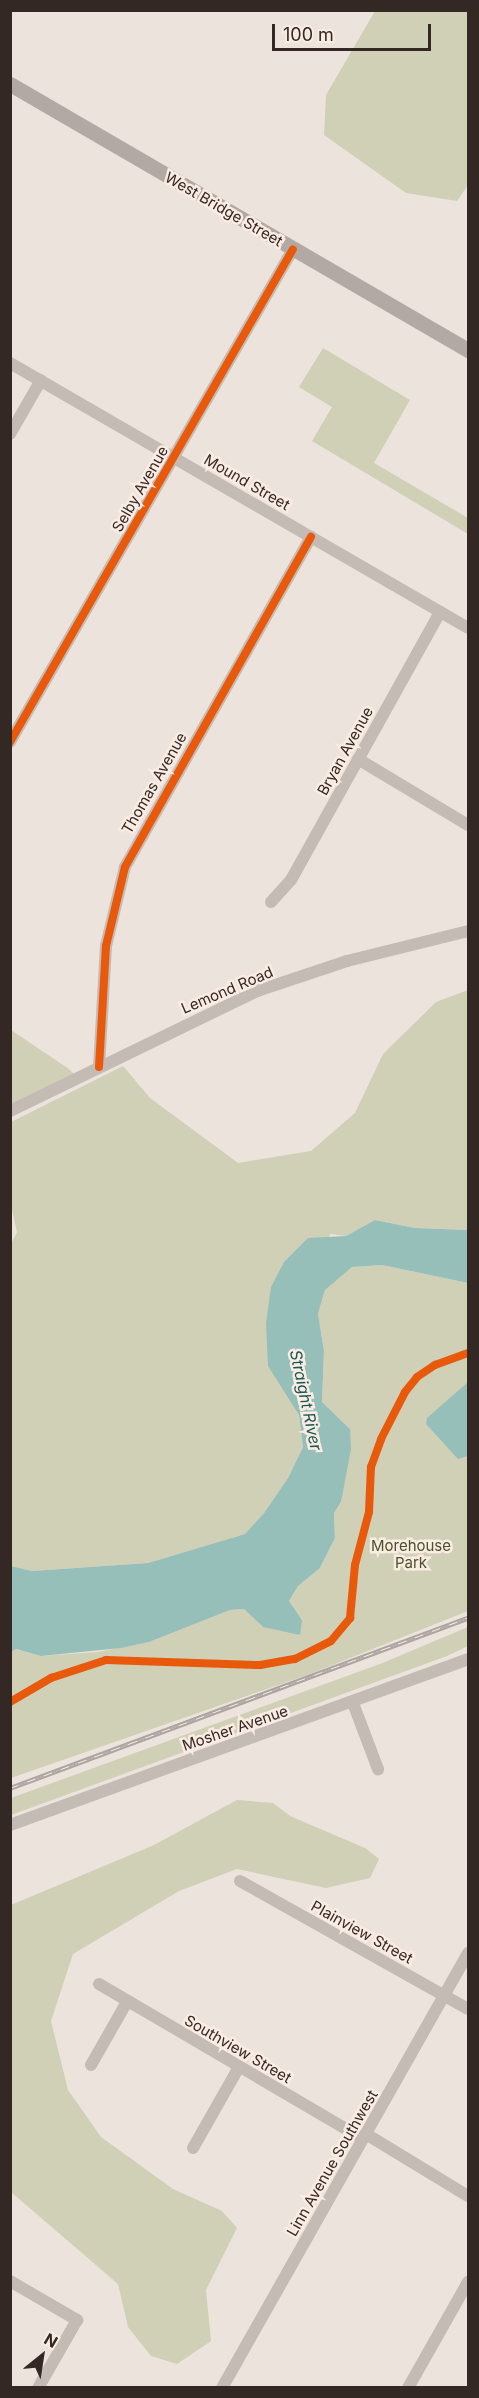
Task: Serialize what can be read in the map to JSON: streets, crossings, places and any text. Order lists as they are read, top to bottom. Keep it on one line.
{"streets":{"main road":["West Bridge Street"],"street":["Mound Street","Selby Avenue","Bryan Avenue","Thomas Avenue","Lemond Road","Mosher Avenue","Plainview Street","Southview Street","Linn Avenue Southwest"]},"crossings":[["West Bridge Street","Selby Avenue"],["Mound Street","Selby Avenue"],["Mound Street","Bryan Avenue"],["Mound Street","Thomas Avenue"],["Thomas Avenue","Lemond Road"],["Plainview Street","Linn Avenue Southwest"],["Southview Street","Linn Avenue Southwest"]],"water":["Straight River"],"parks":["Morehouse Park"],"scale_bar":"100 m","north":"top right"}
